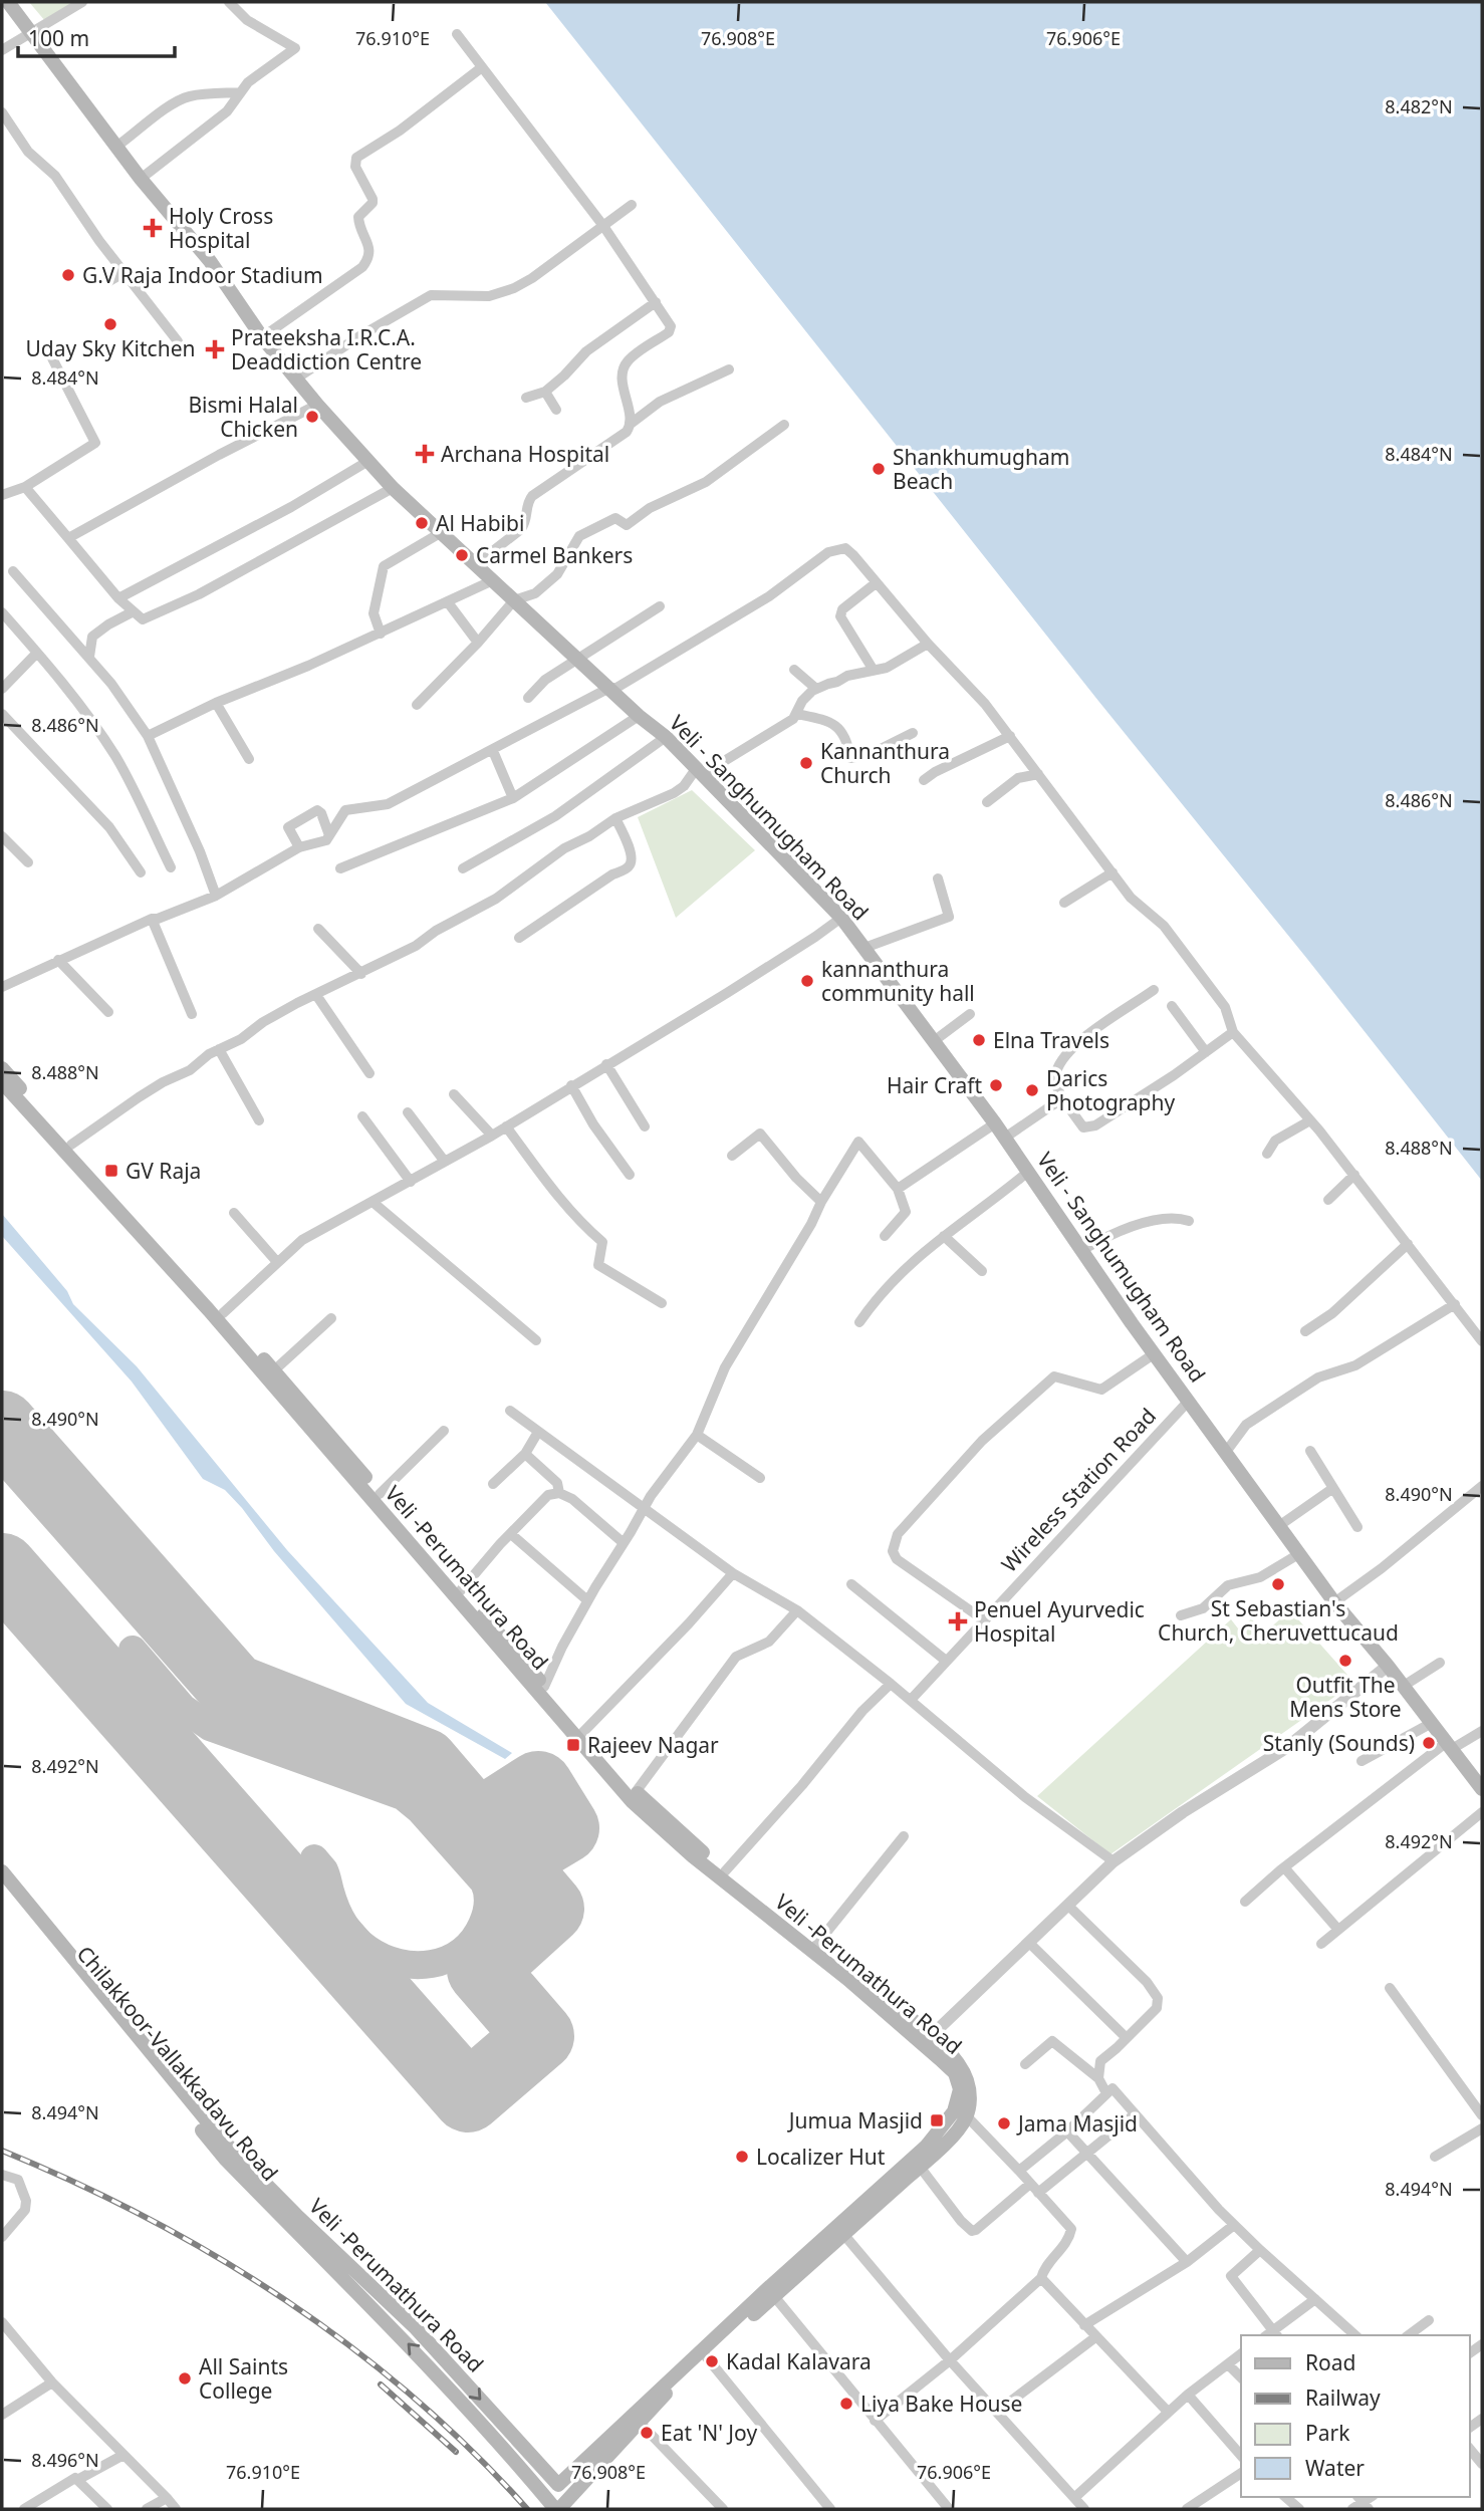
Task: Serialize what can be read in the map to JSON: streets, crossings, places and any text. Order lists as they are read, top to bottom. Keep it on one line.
{"streets":{"main road":["Veli - Sanghumugham Road","Veli -Perumathura Road","Chilakkoor-Vallakkadavu Road"],"street":["Wireless Station Road"]},"crossings":[["Veli - Sanghumugham Road","Wireless Station Road"]],"one_way":["Chilakkoor-Vallakkadavu Road"],"places":{"health":["Holy Cross Hospital","Prateeksha I.R.C.A. Deaddiction Centre","Archana Hospital","Penuel Ayurvedic Hospital"],"other":["G.V Raja Indoor Stadium","Uday Sky Kitchen","Bismi Halal Chicken","Shankhumugham Beach","Al Habibi","Carmel Bankers","Kannanthura Church","kannanthura community hall","Elna Travels","Hair Craft","Darics Photography","St Sebastian's Church, Cheruvettucaud","Outfit The Mens Store","Stanly (Sounds)","Jama Masjid","Localizer Hut","Kadal Kalavara","All Saints College","Liya Bake House","Eat 'N' Joy"],"transit":["GV Raja","Rajeev Nagar","Jumua Masjid"]},"legend":["Road","Railway","Park","Water"],"scale_bar":"100 m","coordinates":["76.910°E","76.908°E","76.906°E","8.482°N","8.484°N","8.486°N","8.488°N","8.490°N","8.492°N","8.494°N","8.496°N"]}
